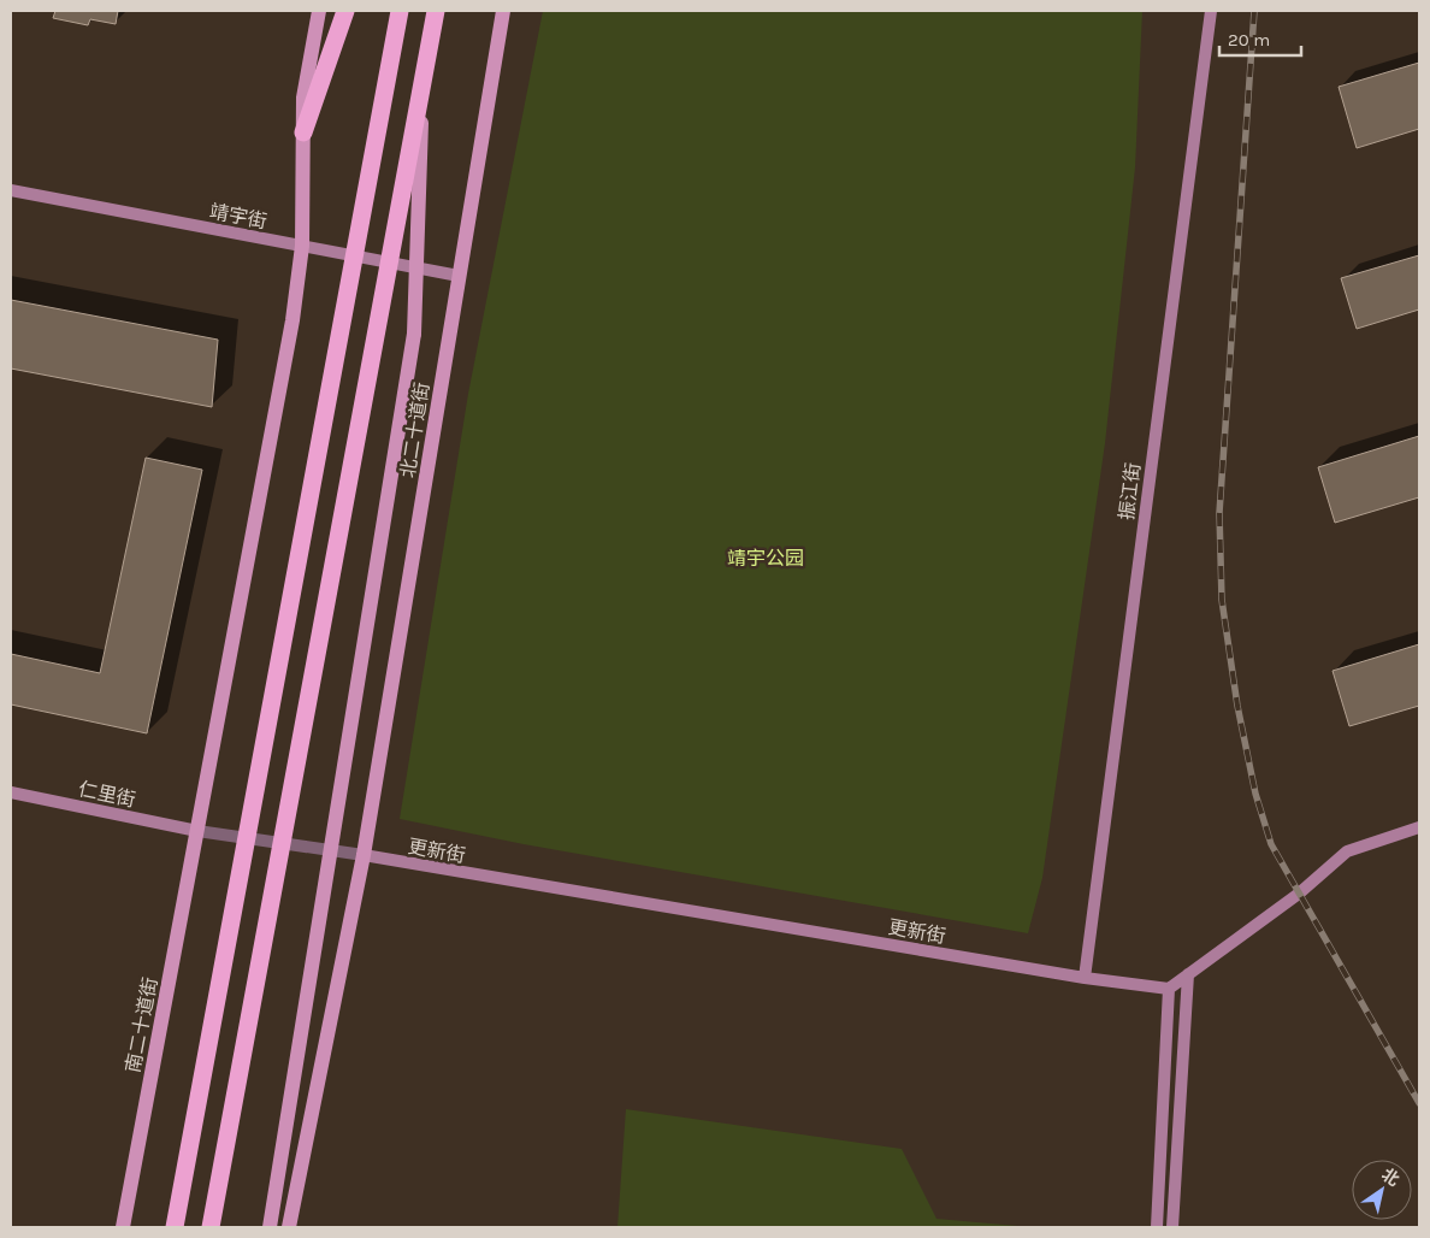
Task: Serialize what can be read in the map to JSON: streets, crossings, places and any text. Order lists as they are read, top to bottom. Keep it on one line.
{"streets":{"main road":["北二十道街","南二十道街"],"street":["靖宇街","振江街","仁里街","更新街"]},"crossings":[["靖宇街","北二十道街"],["北二十道街","更新街"],["振江街","更新街"],["仁里街","南二十道街"]],"parks":["靖宇公园"],"scale_bar":"20 m","north":"top right"}
